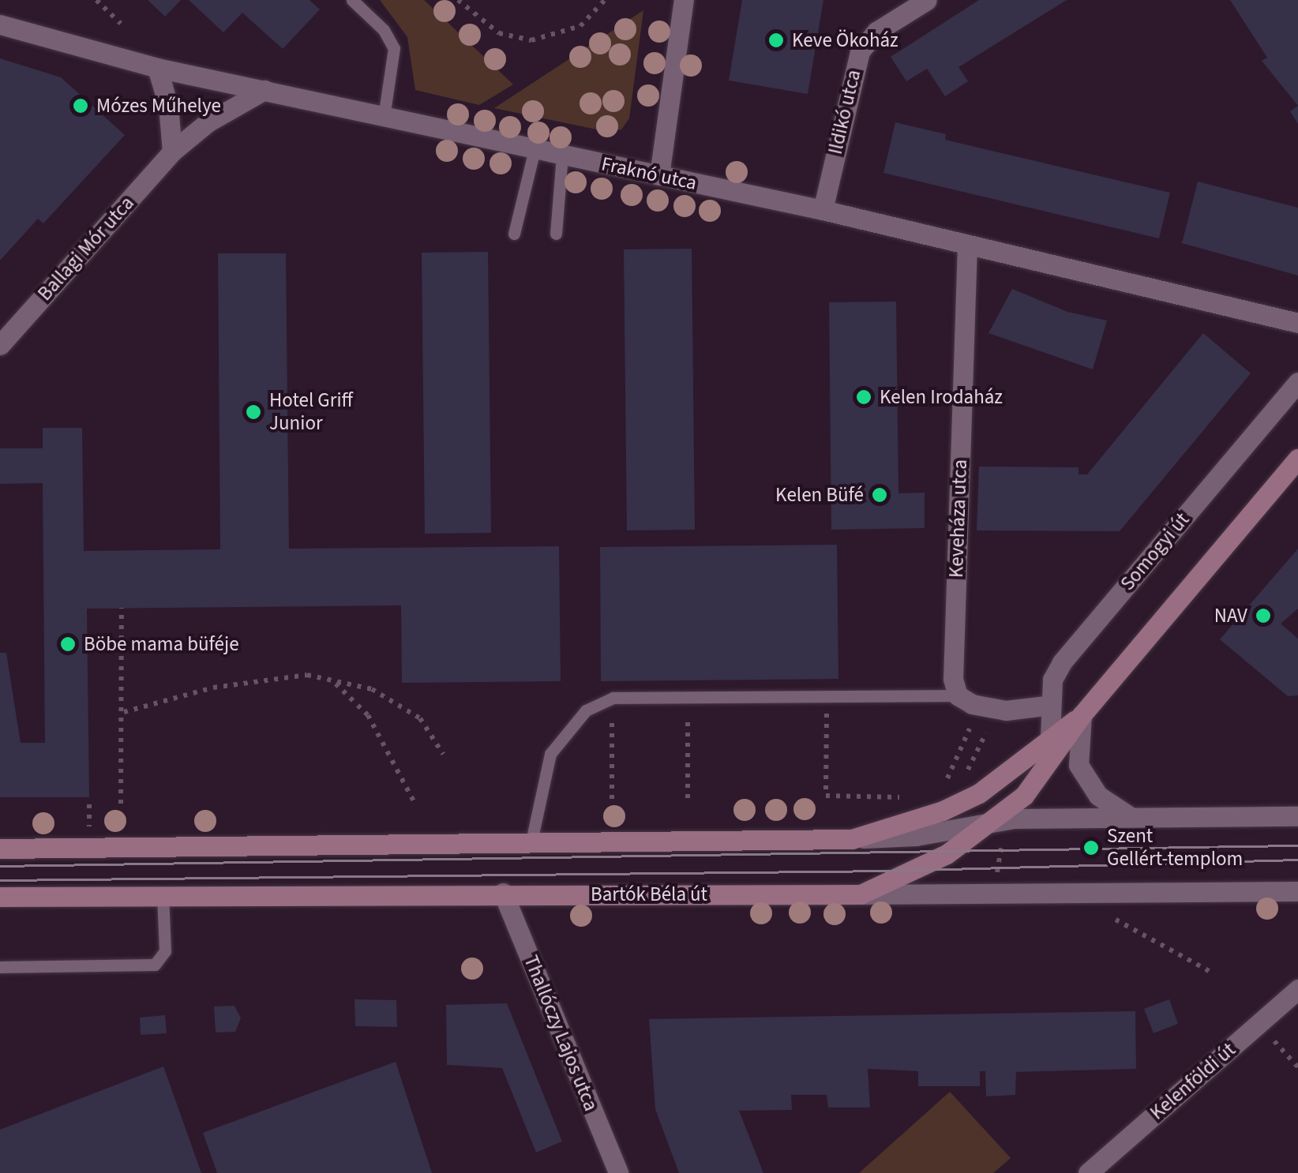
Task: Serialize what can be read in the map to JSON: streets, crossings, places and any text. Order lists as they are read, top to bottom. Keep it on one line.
{"streets":{"street":["Ildikó utca","Fraknó utca","Ballagi Mór utca","Keveháza utca","Somogyi út","Bartók Béla út","Thallóczy Lajos utca","Kelenföldi út"]},"crossings":[["Ildikó utca","Fraknó utca"],["Fraknó utca","Ballagi Mór utca"],["Fraknó utca","Keveháza utca"],["Bartók Béla út","Thallóczy Lajos utca"]],"places":["Keve Ökoház","Mózes Műhelye","Kelen Irodaház","Hotel Griff Junior","Kelen Büfé","NAV","Böbe mama büféje","Szent Gellért-templom"]}
